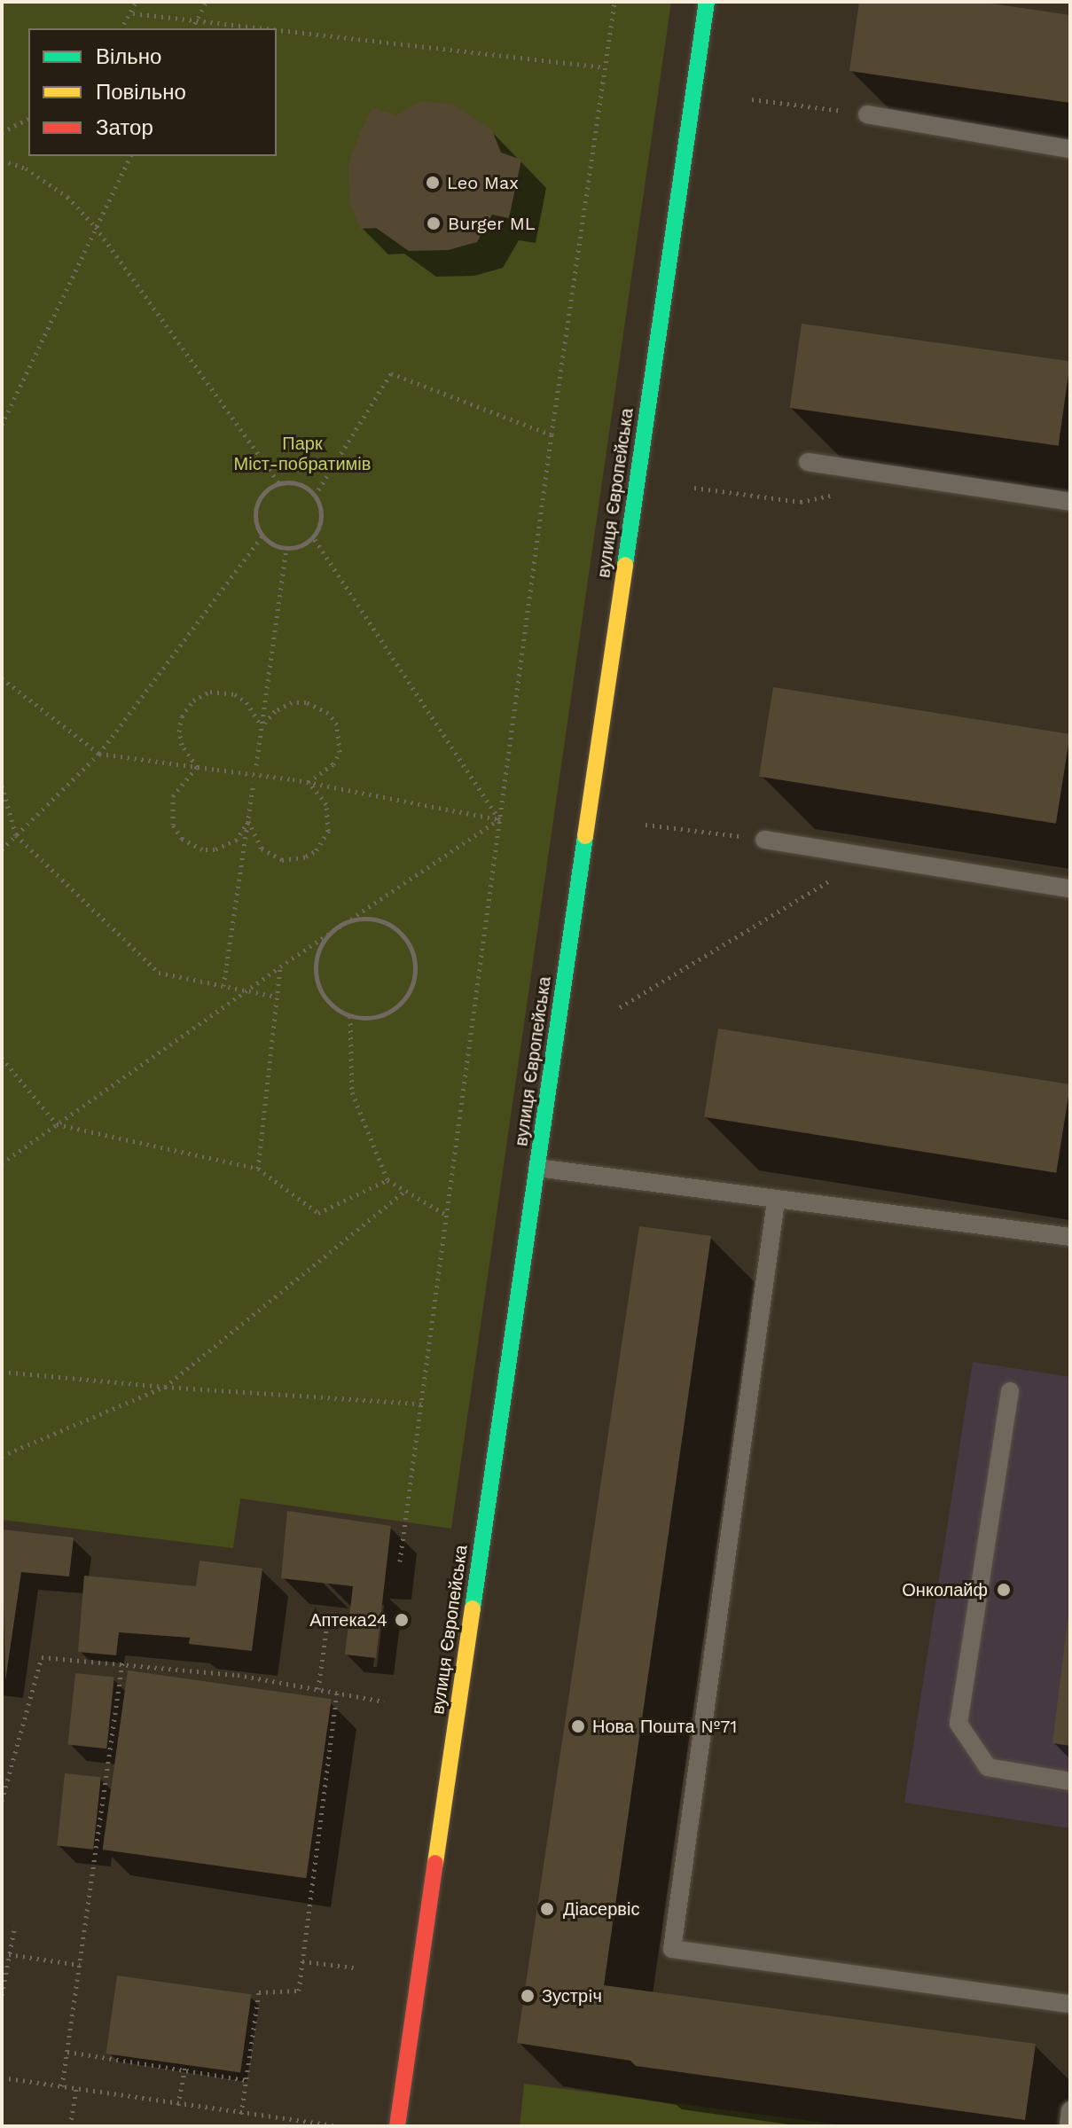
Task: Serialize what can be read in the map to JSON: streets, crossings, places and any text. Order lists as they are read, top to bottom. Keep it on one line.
{"streets":{"street":["вулиця Європейська"]},"parks":["Парк Міст-побратимів"],"places":["Leo Max","Burger ML","Онколайф","Аптека24","Нова Пошта №71","Діасервіс","Зустрiч"],"legend":["Вільно","Повільно","Затор"]}
